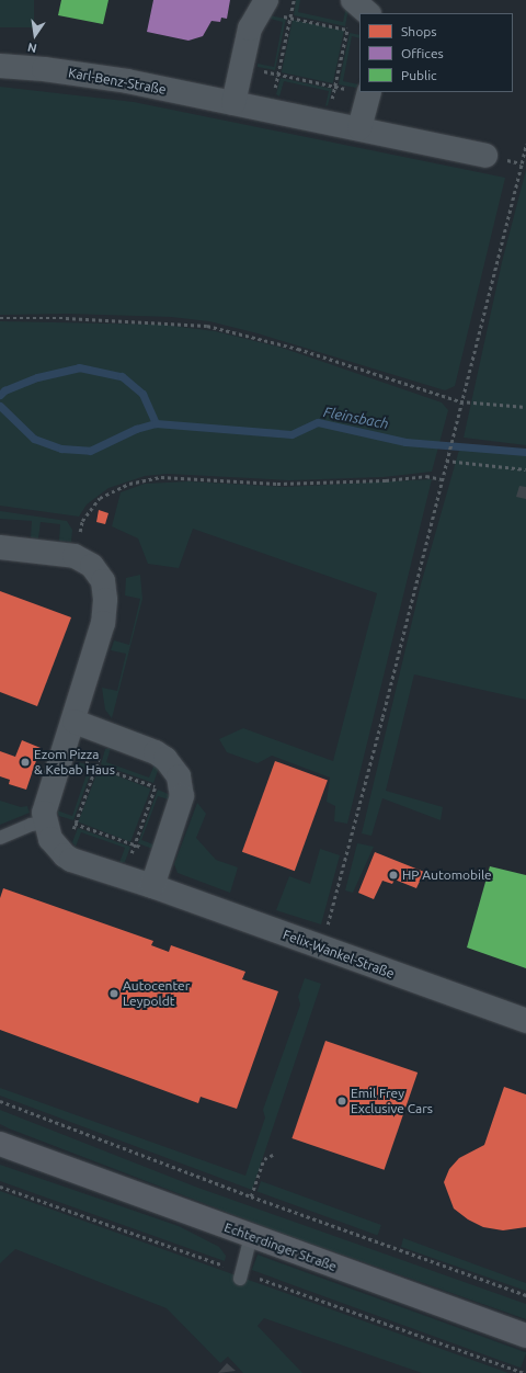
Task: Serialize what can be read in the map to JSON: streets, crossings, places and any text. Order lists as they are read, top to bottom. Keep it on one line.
{"streets":{"main road":["Echterdinger Straße"],"street":["Karl-Benz-Straße","Felix-Wankel-Straße"]},"water":["Fleinsbach"],"places":["Ezom Pizza & Kebab Haus","HP Automobile","Autocenter Leypoldt","Emil Frey Exclusive Cars"],"legend":["Shops","Offices","Public"],"north":"bottom"}
